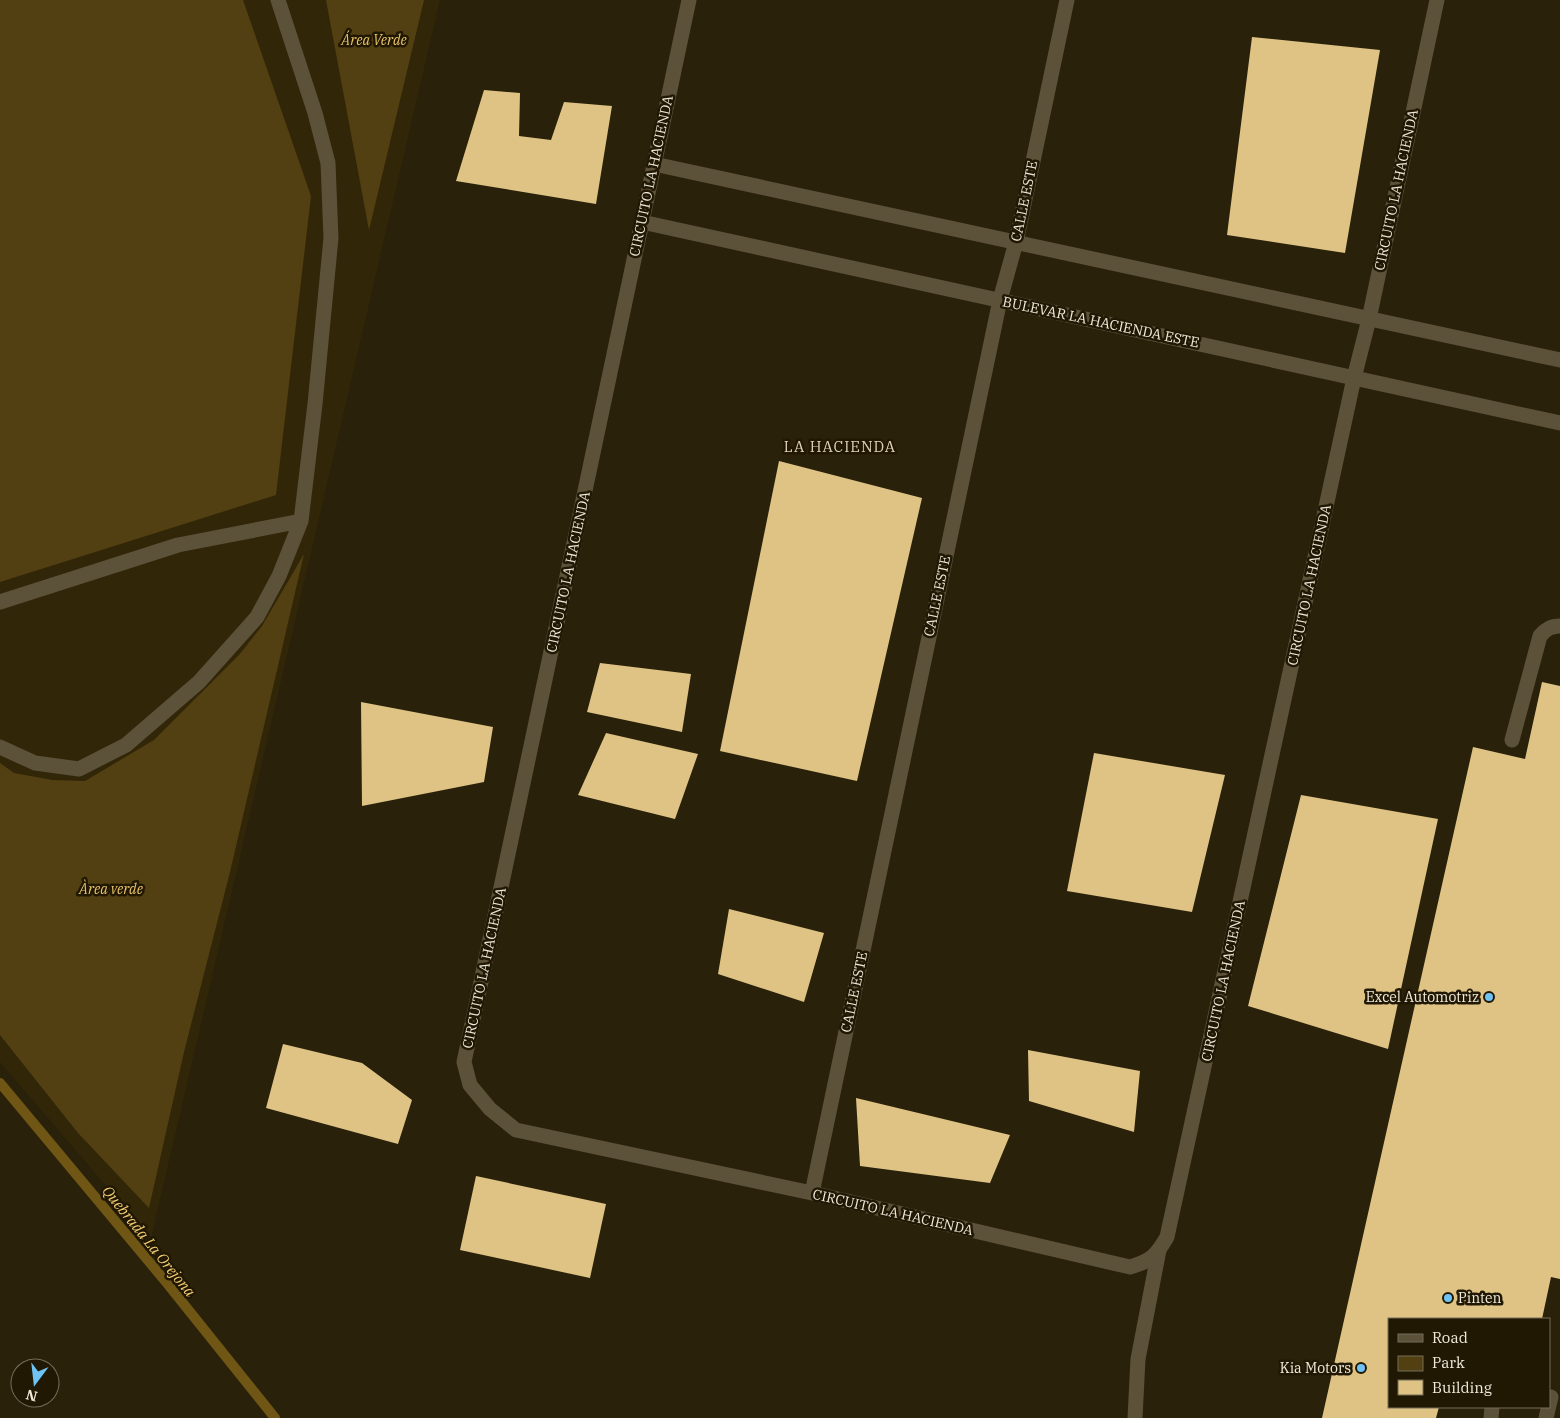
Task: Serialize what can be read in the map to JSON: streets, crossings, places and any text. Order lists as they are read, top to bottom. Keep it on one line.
{"streets":{"street":["CIRCUITO LA HACIENDA","CALLE ESTE","BULEVAR LA HACIENDA ESTE"]},"crossings":[["CIRCUITO LA HACIENDA","CALLE ESTE"],["CIRCUITO LA HACIENDA","BULEVAR LA HACIENDA ESTE"],["CALLE ESTE","BULEVAR LA HACIENDA ESTE"]],"districts":["LA HACIENDA"],"water":["Quebrada La Orejona"],"parks":["Área Verde","Àrea verde"],"places":["Excel Automotriz","Pinten","Kia Motors"],"legend":["Road","Park","Building"],"north":"bottom"}
